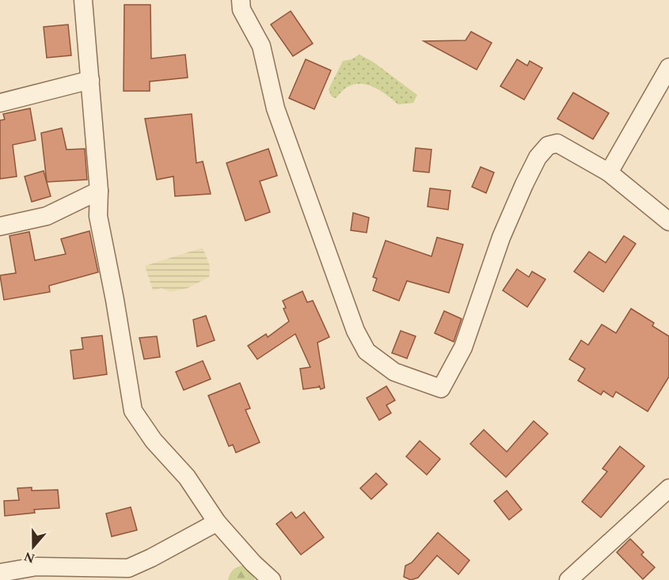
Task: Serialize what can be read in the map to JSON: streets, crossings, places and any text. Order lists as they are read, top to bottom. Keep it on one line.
{"north":"bottom"}
